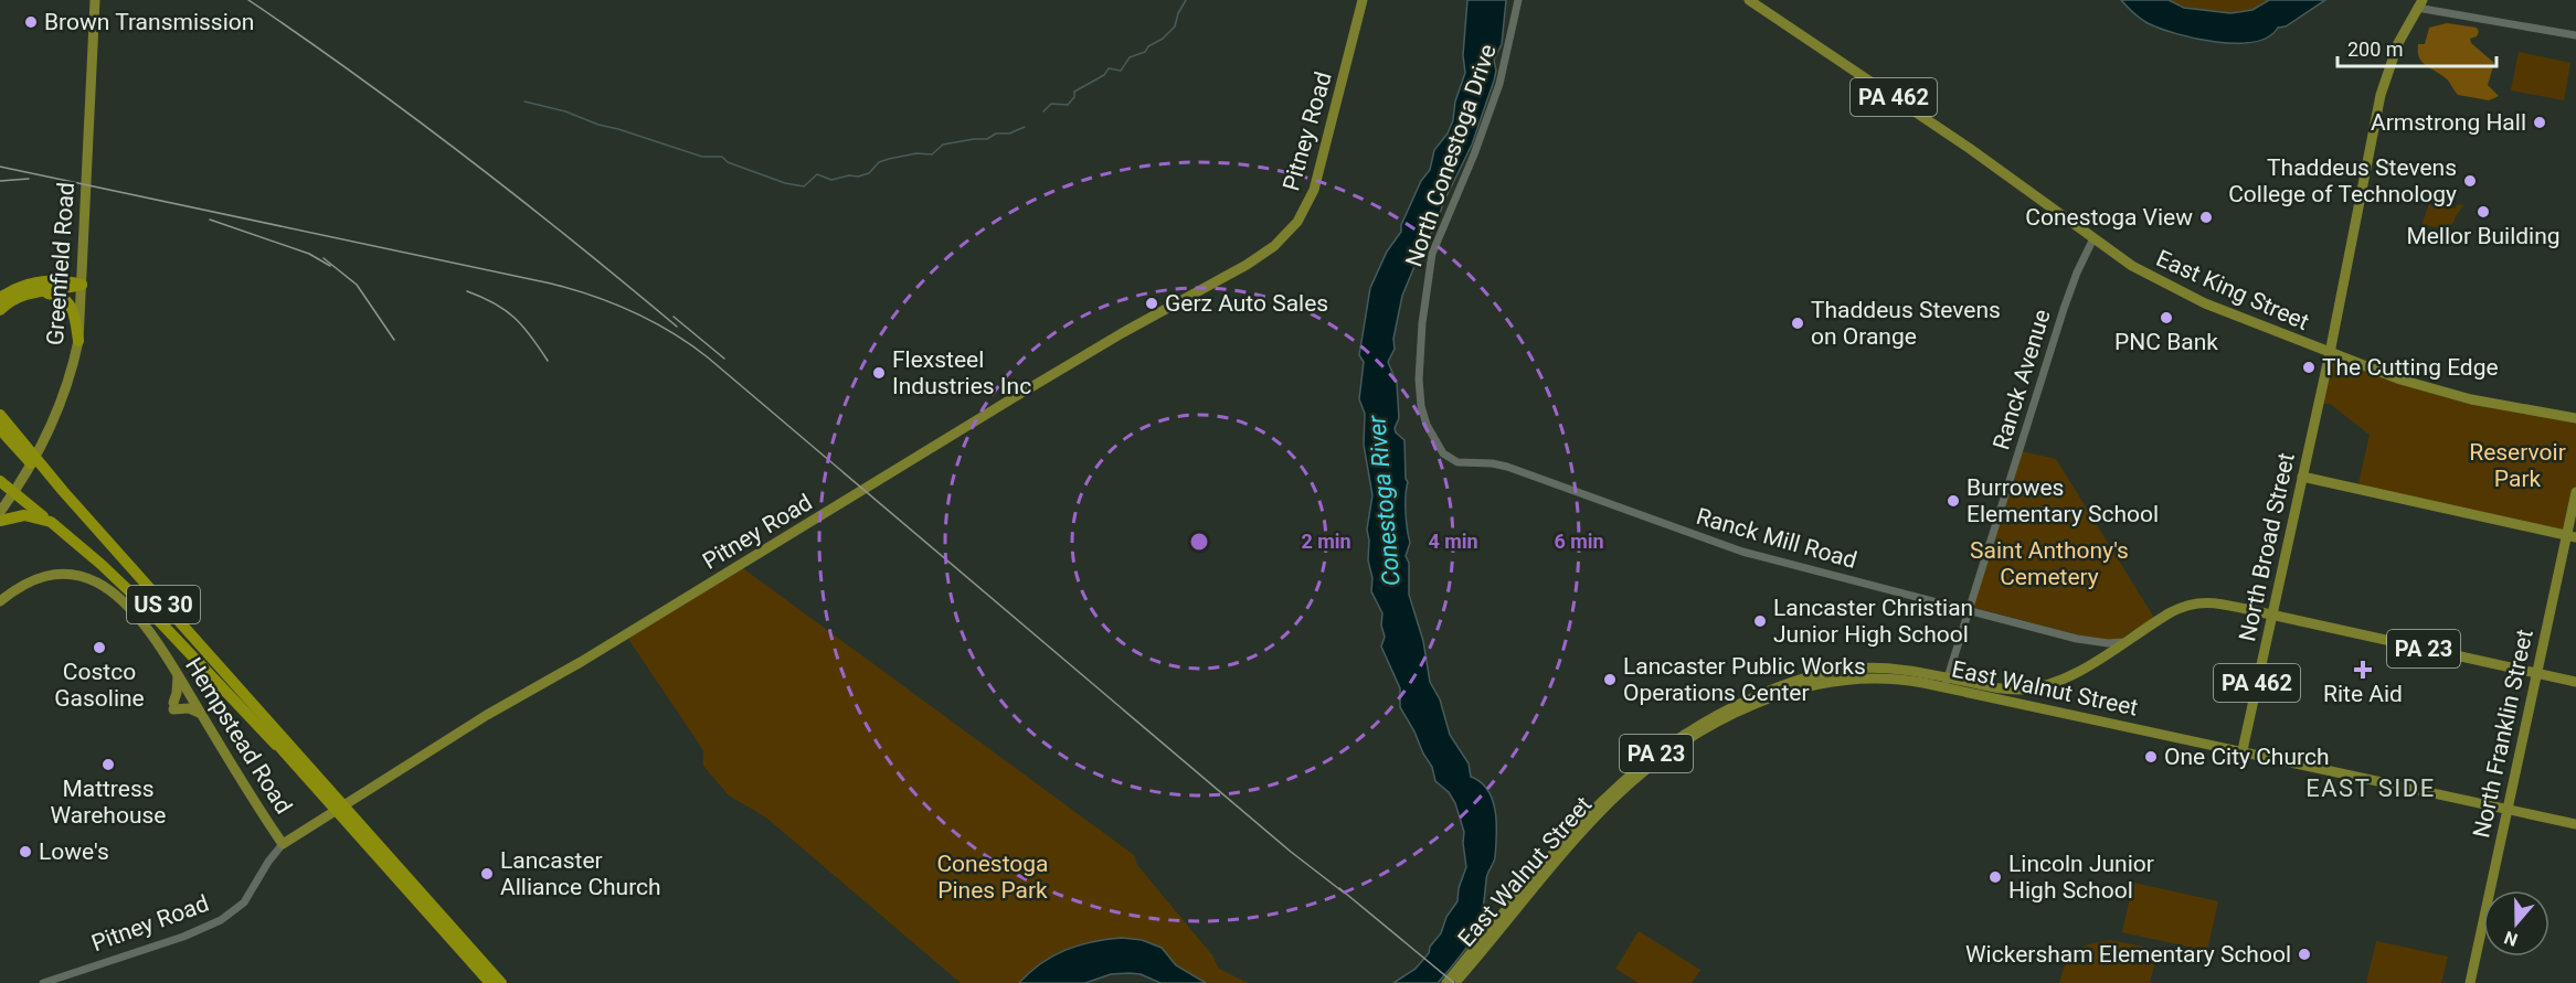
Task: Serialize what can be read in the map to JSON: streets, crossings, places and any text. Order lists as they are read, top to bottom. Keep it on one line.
{"streets":{"highway":["US 30"],"main road":["PA 462","Pitney Road","Greenfield Road","East King Street","North Broad Street","PA 23","East Walnut Street","North Franklin Street","Hempstead Road"],"street":["North Conestoga Drive","Ranck Avenue","Ranck Mill Road"]},"crossings":[["Pitney Road","Hempstead Road"],["North Conestoga Drive","Ranck Mill Road"],["East King Street","Ranck Avenue"],["East King Street","North Broad Street"],["Ranck Avenue","Ranck Mill Road"],["Ranck Avenue","East Walnut Street"],["Ranck Mill Road","PA 23"],["Ranck Mill Road","East Walnut Street"],["North Broad Street","PA 23"],["North Broad Street","East Walnut Street"],["PA 23","East Walnut Street"],["PA 23","North Franklin Street"],["East Walnut Street","North Franklin Street"]],"districts":["EAST SIDE"],"water":["Conestoga River"],"parks":["Reservoir Park","Saint Anthony's Cemetery","Conestoga Pines Park"],"places":{"other":["Brown Transmission","Armstrong Hall","Thaddeus Stevens College of Technology","Mellor Building","Conestoga View","Gerz Auto Sales","PNC Bank","Thaddeus Stevens on Orange","The Cutting Edge","Flexsteel Industries Inc","Burrowes Elementary School","Lancaster Christian Junior High School","Costco Gasoline","Lancaster Public Works Operations Center","One City Church","Mattress Warehouse","Lowe's","Lancaster Alliance Church","Lincoln Junior High School","Wickersham Elementary School"],"health":["Rite Aid"]},"scale_bar":"200 m","north":"bottom","rings":["2 min","4 min","6 min"]}
